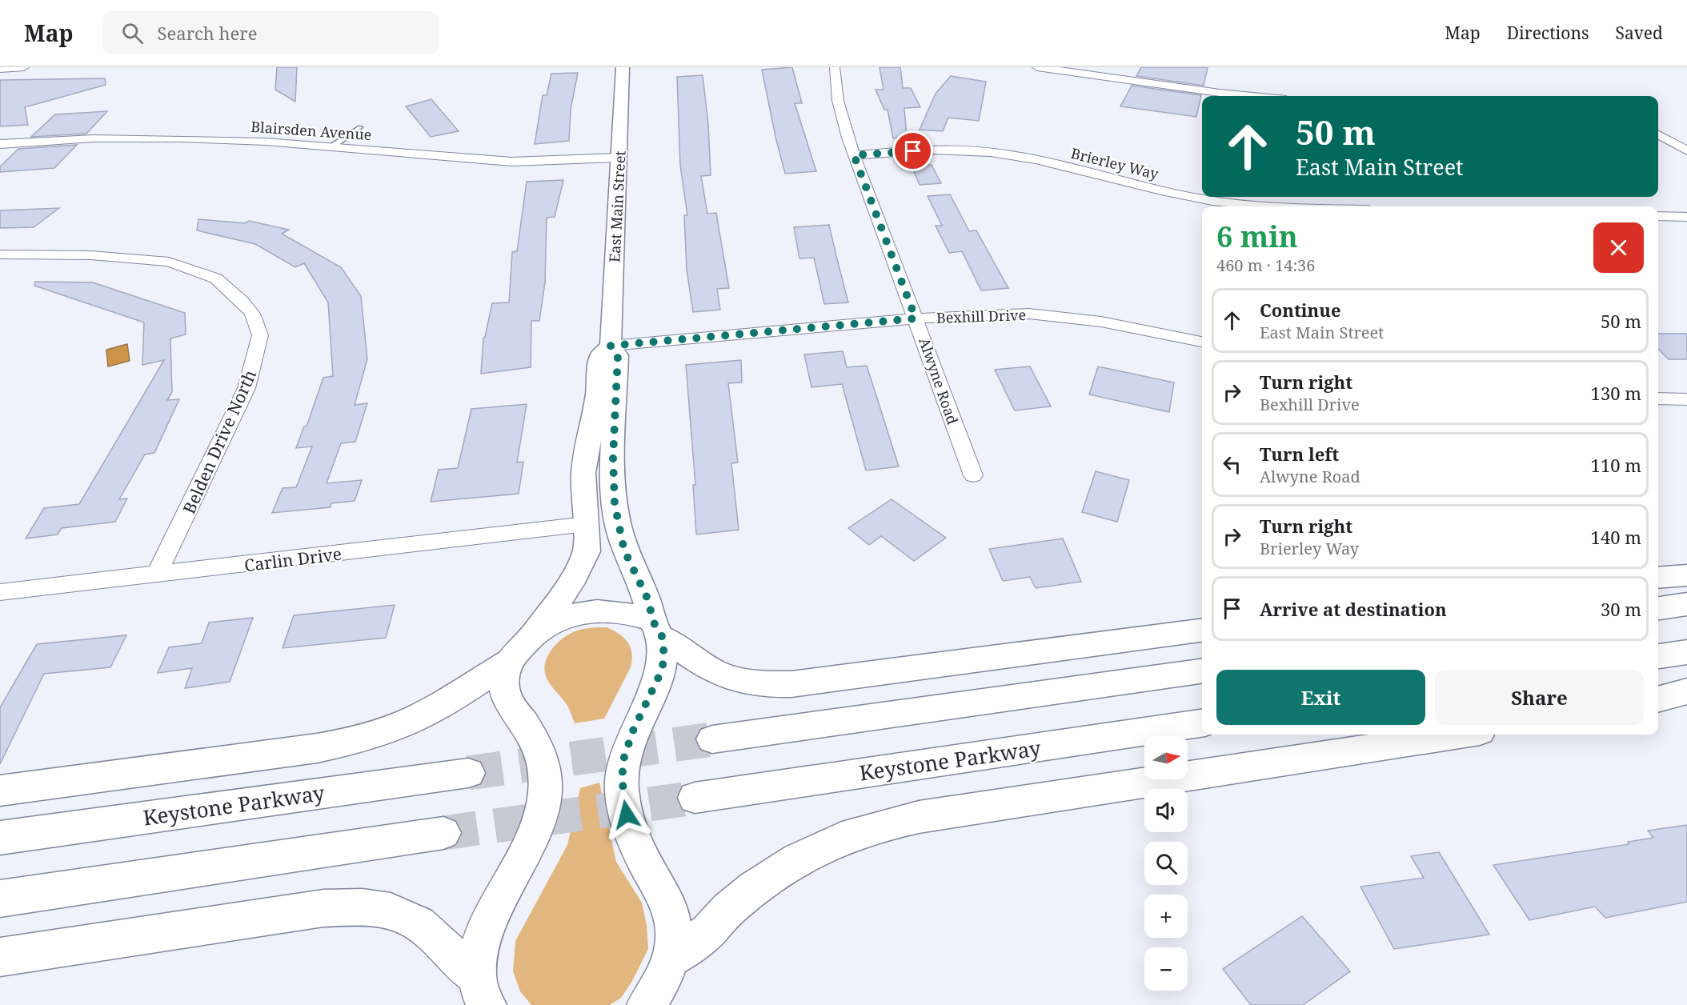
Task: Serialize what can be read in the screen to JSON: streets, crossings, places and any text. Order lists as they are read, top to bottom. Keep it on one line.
{"streets":{"main road":["East Main Street","Keystone Parkway"],"street":["Blairsden Avenue","Brierley Way","Bexhill Drive","Alwyne Road","Belden Drive North","Carlin Drive"]},"crossings":[["Blairsden Avenue","East Main Street"],["Brierley Way","Alwyne Road"],["East Main Street","Bexhill Drive"],["East Main Street","Carlin Drive"],["Bexhill Drive","Alwyne Road"],["Belden Drive North","Carlin Drive"]],"north":"right","page":{"header":"Map","search":"Search here","nav":["Map","Directions","Saved"],"turn":["50 m","East Main Street"],"heading":["6 min","460 m · 14:36"],"list":[{"name":"Continue","note":"East Main Street","value":"50 m"},{"name":"Turn right","note":"Bexhill Drive","value":"130 m"},{"name":"Turn left","note":"Alwyne Road","value":"110 m"},{"name":"Turn right","note":"Brierley Way","value":"140 m"},{"name":"Arrive at destination","value":"30 m"}],"buttons":["Exit","Share"],"map_buttons":["+","−"]}}
